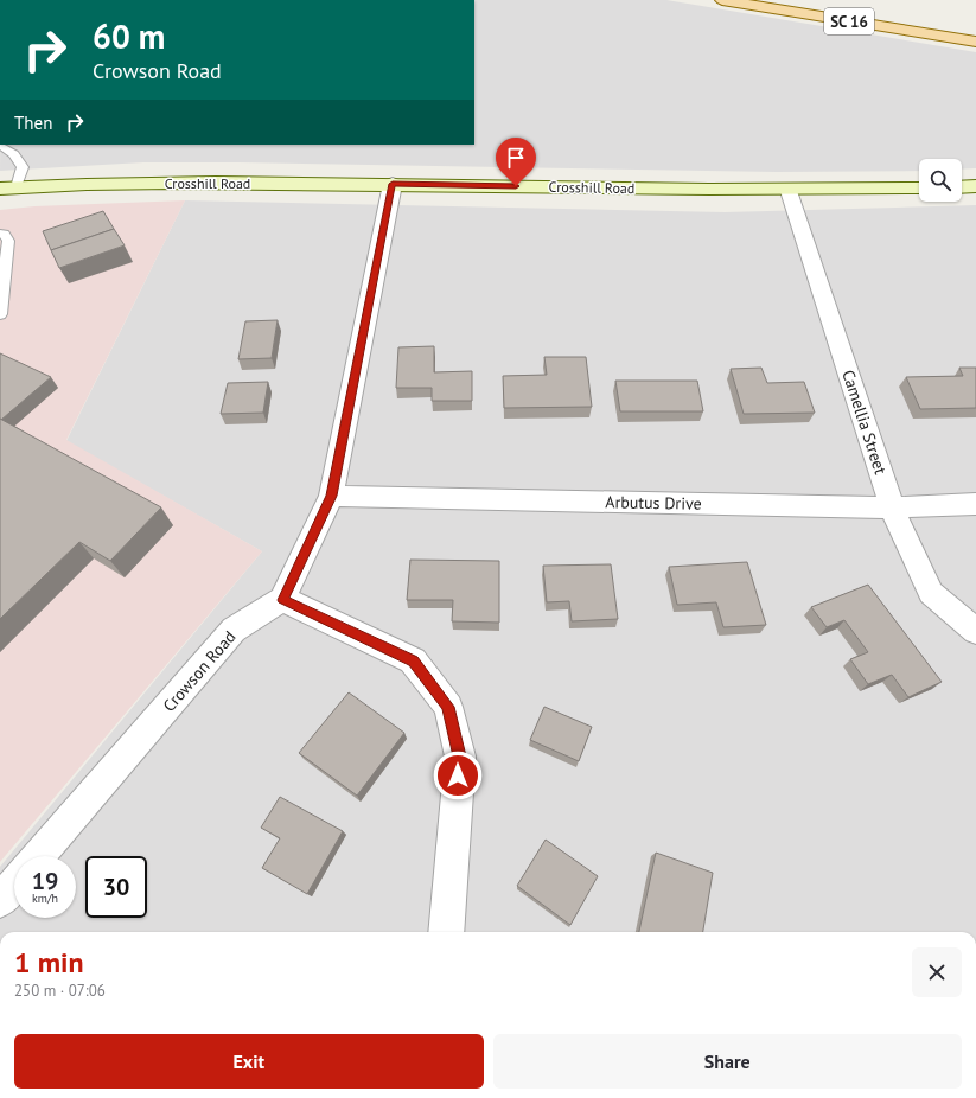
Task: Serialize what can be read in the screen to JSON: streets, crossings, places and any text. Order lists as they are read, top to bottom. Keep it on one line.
{"streets":{"main road":["SC 16","Crosshill Road"],"street":["Camellia Street","Arbutus Drive","Crowson Road"]},"crossings":[["Crosshill Road","Camellia Street"],["Camellia Street","Arbutus Drive"]],"page":{"turn":["60 m","Crowson Road"],"then":"Then","speed":"19 km/h","limit":"30","heading":["1 min","250 m · 07:06"],"buttons":["Exit","Share"]}}
